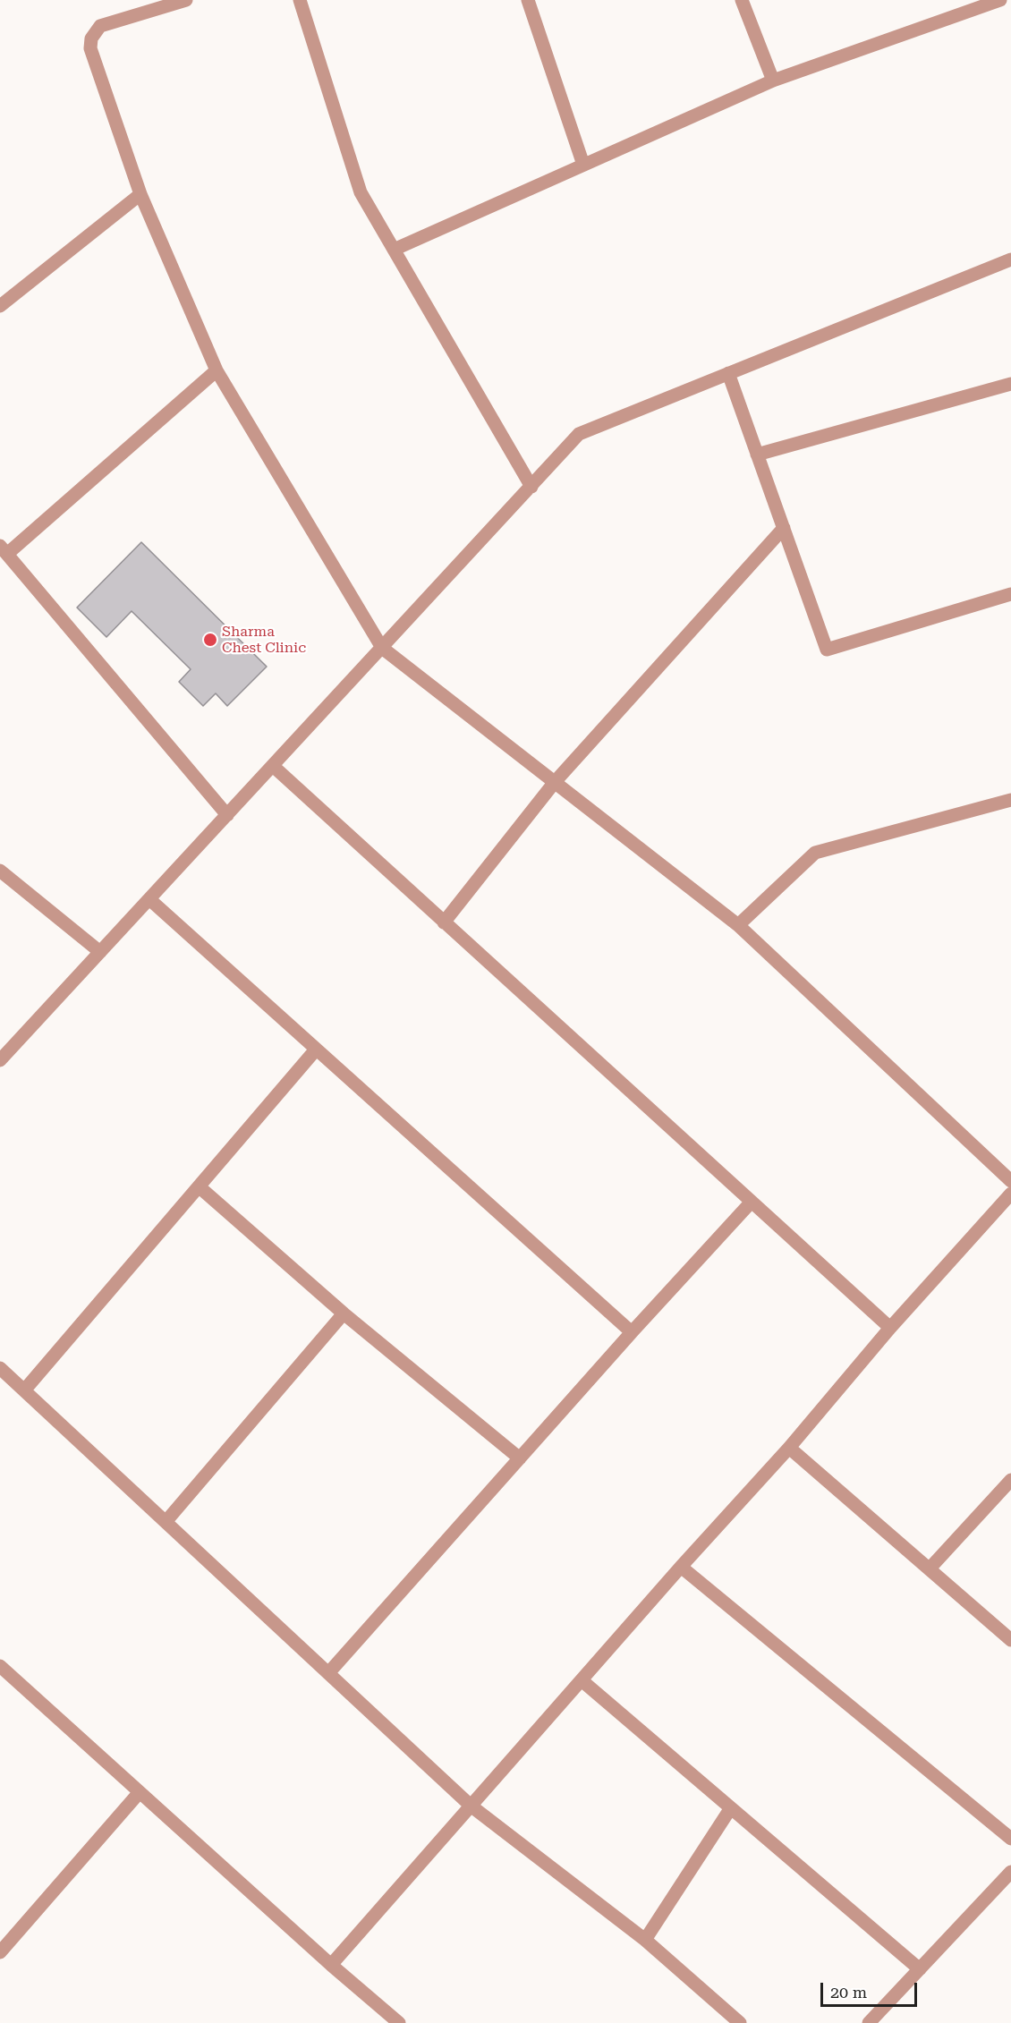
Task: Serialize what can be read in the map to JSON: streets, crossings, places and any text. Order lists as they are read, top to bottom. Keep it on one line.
{"places":["Sharma Chest Clinic"],"scale_bar":"20 m"}
